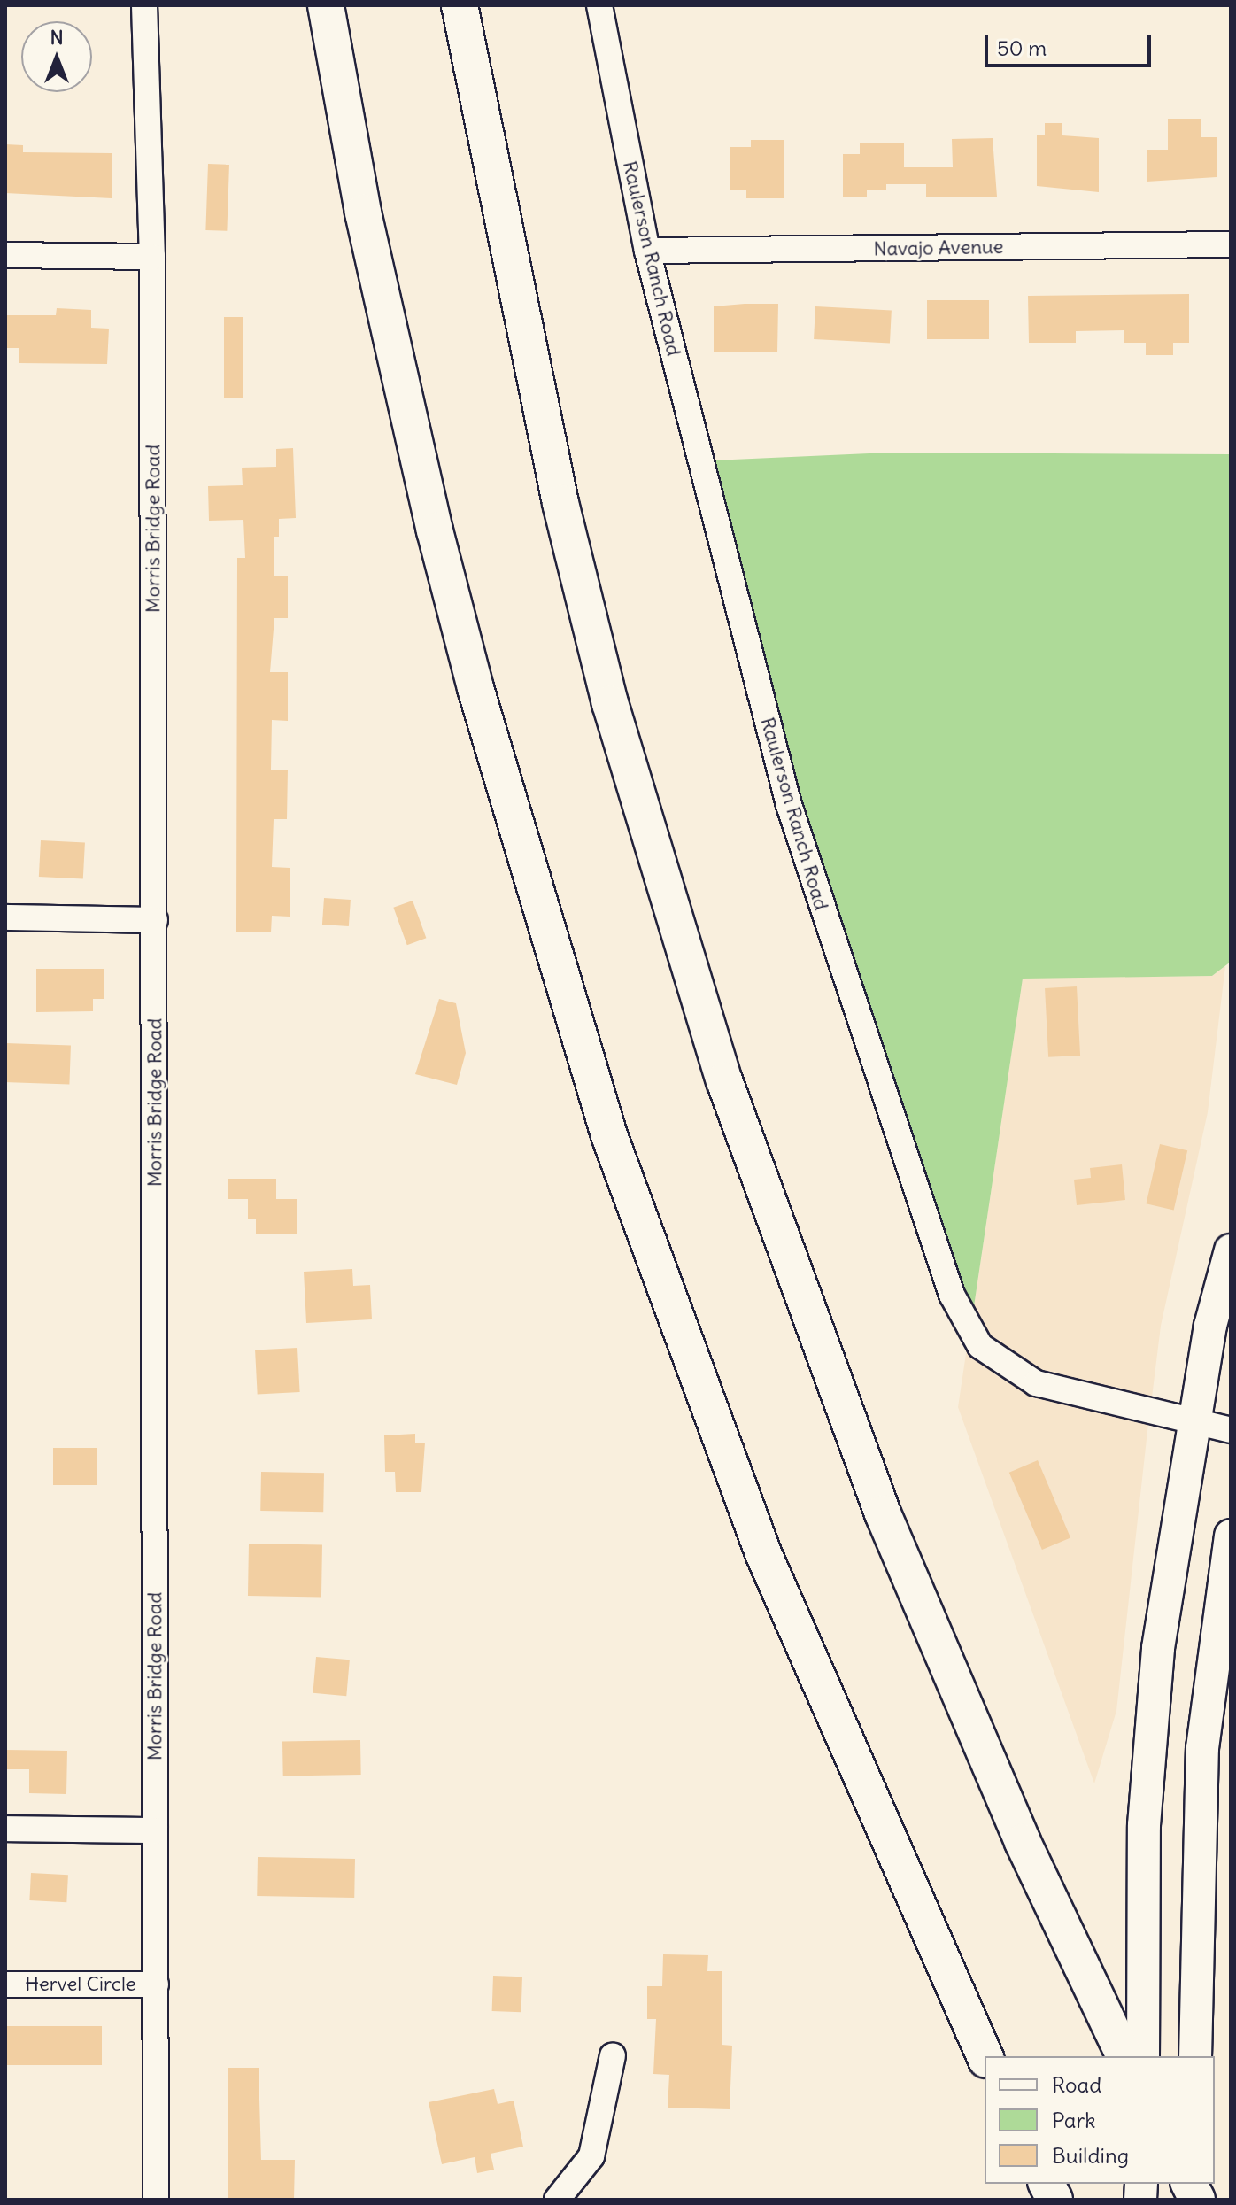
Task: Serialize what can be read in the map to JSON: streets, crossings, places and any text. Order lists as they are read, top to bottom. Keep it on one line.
{"streets":{"street":["Navajo Avenue","Raulerson Ranch Road","Morris Bridge Road","Hervel Circle"]},"crossings":[["Navajo Avenue","Raulerson Ranch Road"],["Morris Bridge Road","Hervel Circle"]],"legend":["Road","Park","Building"],"scale_bar":"50 m","north":"top"}
